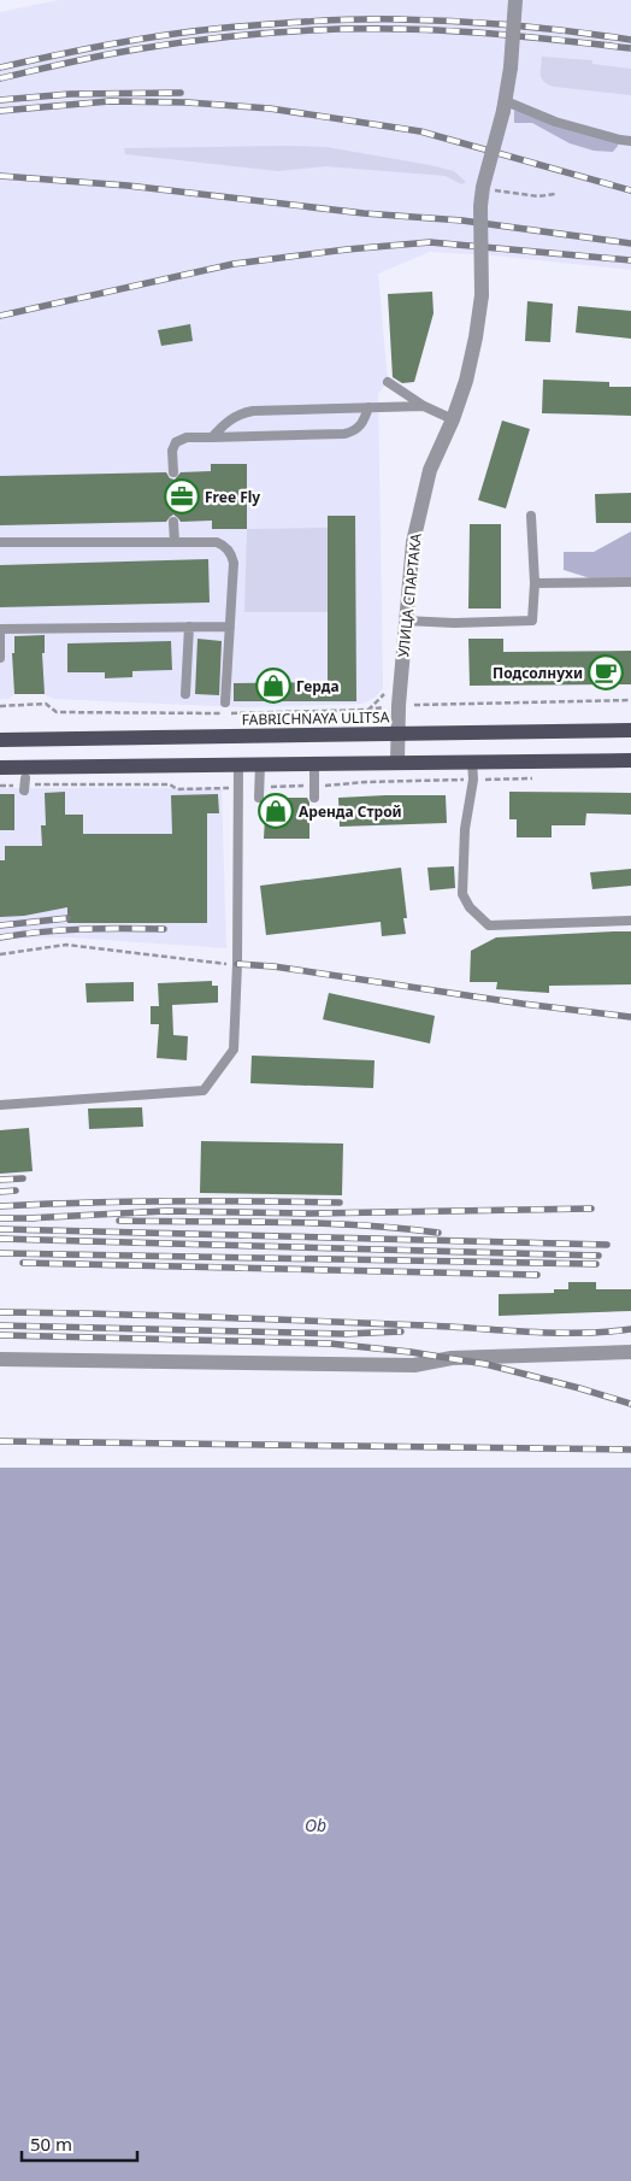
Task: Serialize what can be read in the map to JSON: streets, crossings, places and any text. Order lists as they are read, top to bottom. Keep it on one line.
{"streets":{"main road":["FABRICHNAYA ULITSA"],"street":["УЛИЦА СПАРТАКА"]},"crossings":[["УЛИЦА СПАРТАКА","FABRICHNAYA ULITSA"]],"water":["Ob"],"places":{"office":["Free Fly"],"cafe":["Подсолнухи"],"shop":["Герда","Аренда Строй"]},"scale_bar":"50 m"}
